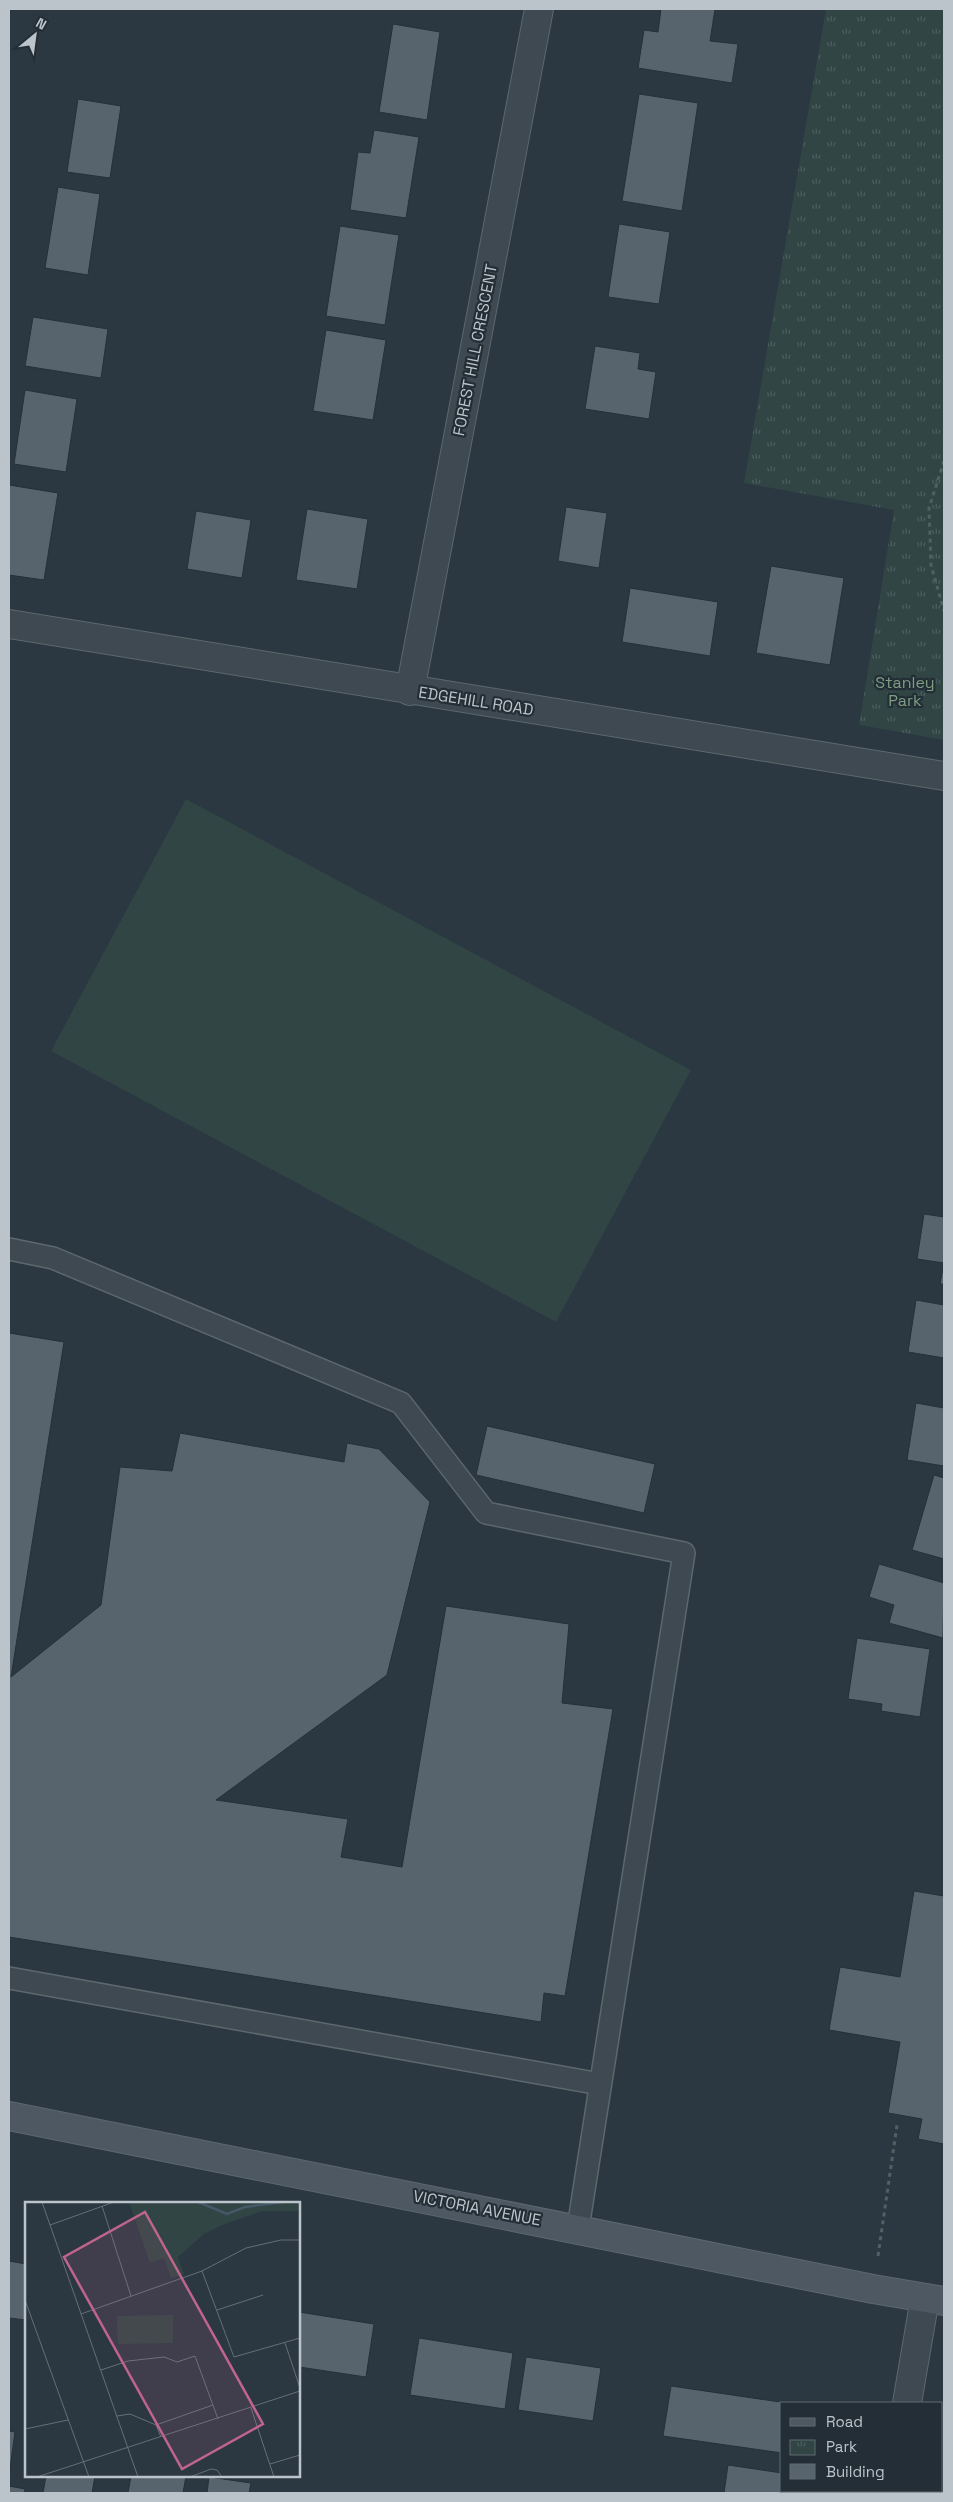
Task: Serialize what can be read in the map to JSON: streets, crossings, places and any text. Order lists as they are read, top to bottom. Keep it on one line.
{"streets":{"street":["FOREST HILL CRESCENT","EDGEHILL ROAD","VICTORIA AVENUE"]},"crossings":[["FOREST HILL CRESCENT","EDGEHILL ROAD"]],"parks":["Stanley Park"],"legend":["Road","Park","Building"],"north":"top right"}
